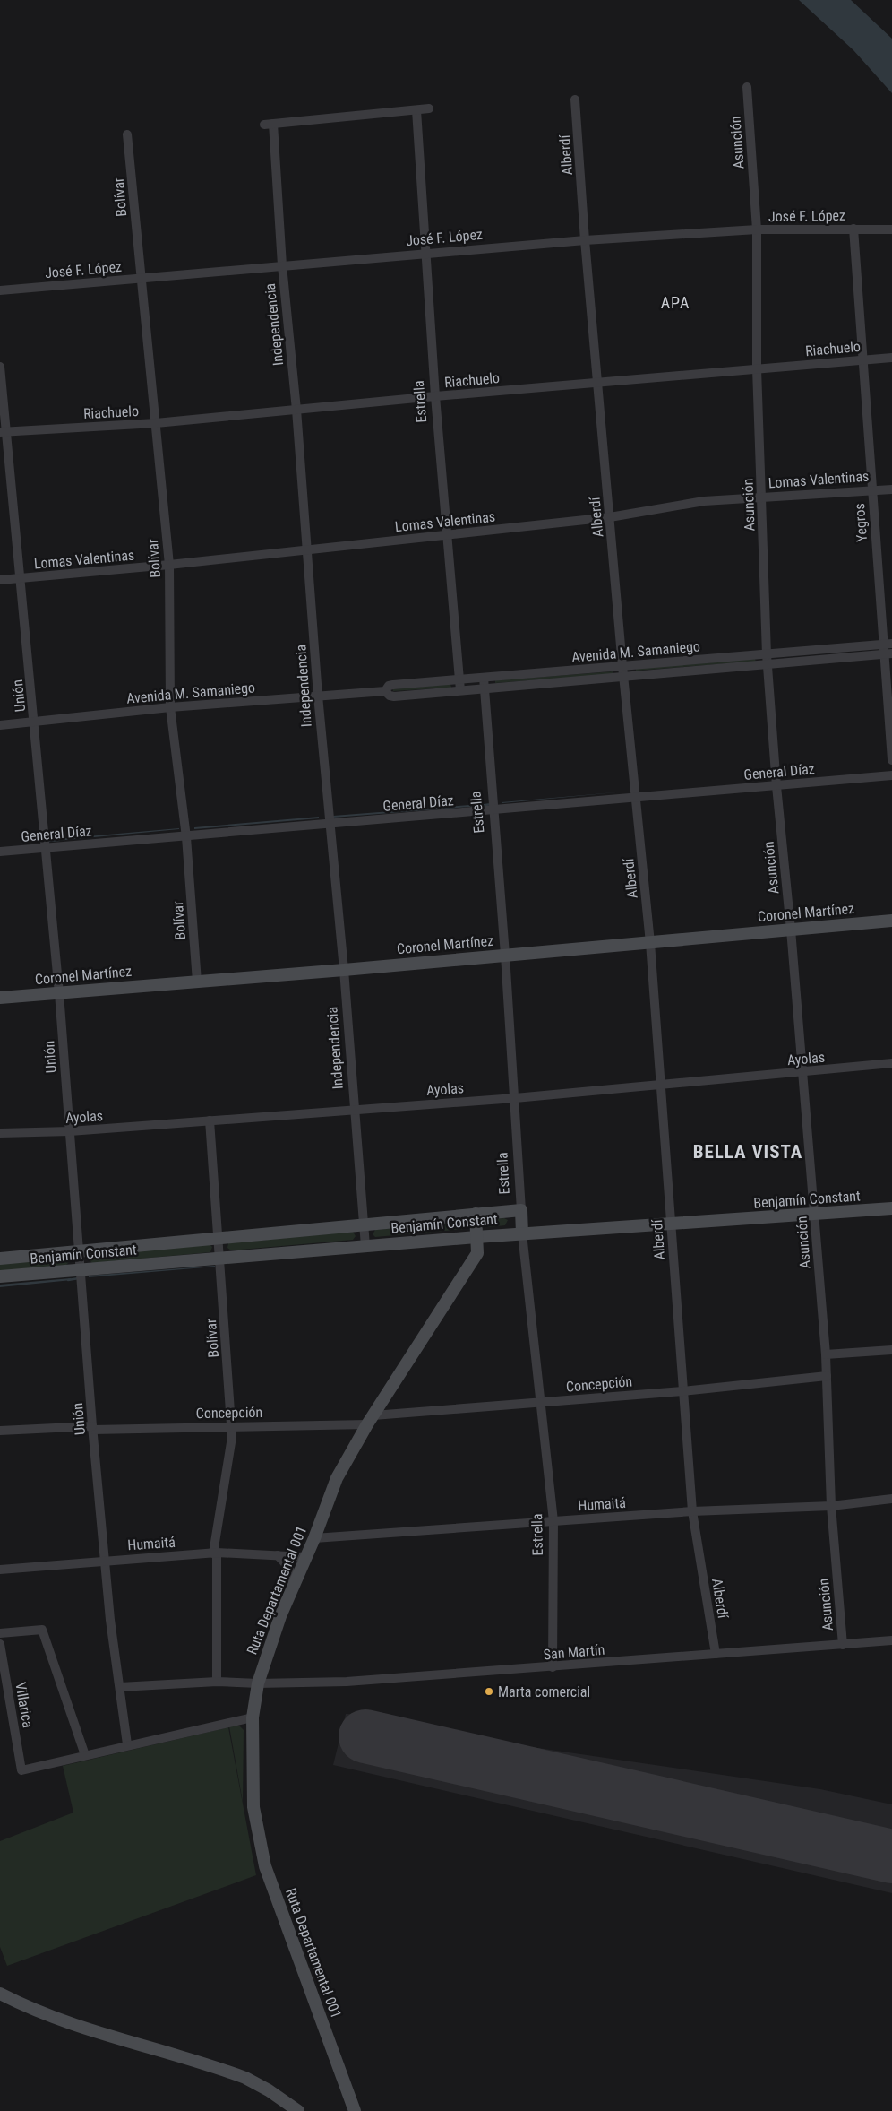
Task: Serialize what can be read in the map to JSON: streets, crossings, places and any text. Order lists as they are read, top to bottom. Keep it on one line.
{"streets":{"street":["Asunción","Alberdí","Bolívar","José F. López","Independencia","Riachuelo","Estrella","Lomas Valentinas","Yegros","Avenida M. Samaniego","Unión","General Díaz","Coronel Martínez","Ayolas","Benjamín Constant","Concepción","Humaitá","Ruta Departamental 001","San Martín","Villarica"]},"crossings":[["Asunción","José F. López"],["Asunción","Riachuelo"],["Asunción","Lomas Valentinas"],["Asunción","Avenida M. Samaniego"],["Asunción","General Díaz"],["Asunción","Coronel Martínez"],["Asunción","Ayolas"],["Asunción","Benjamín Constant"],["Asunción","Concepción"],["Asunción","Humaitá"],["Asunción","San Martín"],["Alberdí","José F. López"],["Alberdí","Riachuelo"],["Alberdí","Lomas Valentinas"],["Alberdí","Avenida M. Samaniego"],["Alberdí","General Díaz"],["Alberdí","Coronel Martínez"],["Alberdí","Ayolas"],["Alberdí","Benjamín Constant"],["Alberdí","Concepción"],["Alberdí","Humaitá"],["Alberdí","San Martín"],["Bolívar","José F. López"],["Bolívar","Riachuelo"],["Bolívar","Lomas Valentinas"],["Bolívar","Avenida M. Samaniego"],["Bolívar","General Díaz"],["Bolívar","Coronel Martínez"],["Bolívar","Ayolas"],["Bolívar","Benjamín Constant"],["Bolívar","Concepción"],["Bolívar","Humaitá"],["Bolívar","San Martín"],["José F. López","Independencia"],["José F. López","Estrella"],["José F. López","Yegros"],["Independencia","Riachuelo"],["Independencia","Estrella"],["Independencia","Lomas Valentinas"],["Independencia","Avenida M. Samaniego"],["Independencia","General Díaz"],["Independencia","Coronel Martínez"],["Independencia","Ayolas"],["Independencia","Benjamín Constant"],["Riachuelo","Estrella"],["Riachuelo","Yegros"],["Riachuelo","Unión"],["Estrella","Lomas Valentinas"],["Estrella","Avenida M. Samaniego"],["Estrella","General Díaz"],["Estrella","Coronel Martínez"],["Estrella","Ayolas"],["Estrella","Benjamín Constant"],["Estrella","Concepción"],["Estrella","Humaitá"],["Estrella","San Martín"],["Lomas Valentinas","Yegros"],["Lomas Valentinas","Unión"],["Yegros","Avenida M. Samaniego"],["Avenida M. Samaniego","Unión"],["Unión","General Díaz"],["Unión","Coronel Martínez"],["Unión","Ayolas"],["Unión","Benjamín Constant"],["Unión","Concepción"],["Unión","Humaitá"],["Unión","San Martín"],["Benjamín Constant","Ruta Departamental 001"],["Concepción","Ruta Departamental 001"],["Humaitá","Ruta Departamental 001"],["Ruta Departamental 001","San Martín"]],"districts":["APA","BELLA VISTA"],"places":["Marta comercial"]}
